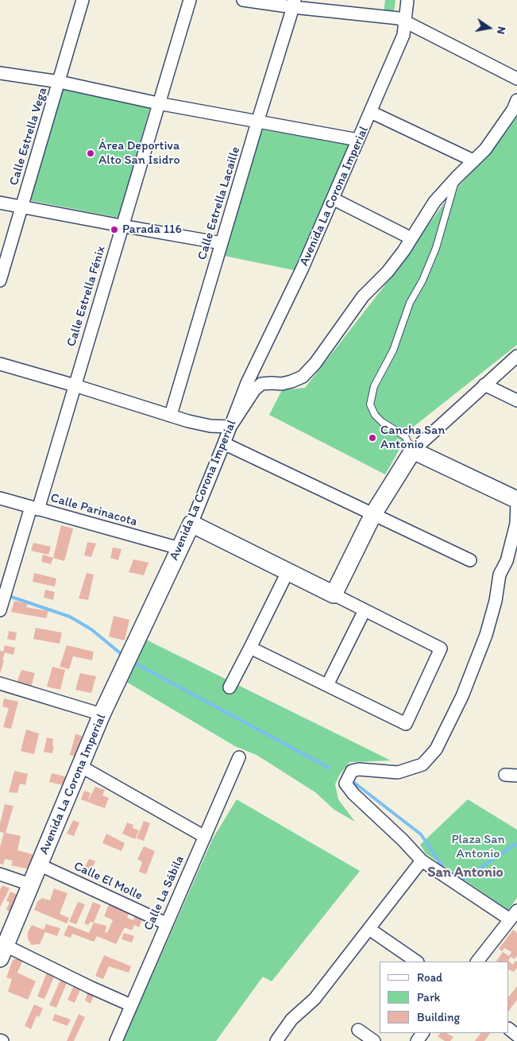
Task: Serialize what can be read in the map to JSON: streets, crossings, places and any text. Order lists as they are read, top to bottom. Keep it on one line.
{"streets":{"street":["Calle Estrella Vega","Avenida La Corona Imperial","Calle Estrella Lacaille","Calle Estrella Fénix","Calle Parinacota","Calle El Molle","Calle La Sábila"]},"crossings":[["Avenida La Corona Imperial","Calle Parinacota"],["Avenida La Corona Imperial","Calle El Molle"],["Calle Estrella Fénix","Calle Parinacota"],["Calle El Molle","Calle La Sábila"]],"districts":["San Antonio"],"parks":["Plaza San Antonio"],"places":["Área Deportiva Alto San Isidro","Parada 116","Cancha San Antonio"],"legend":["Road","Park","Building"],"north":"right"}
